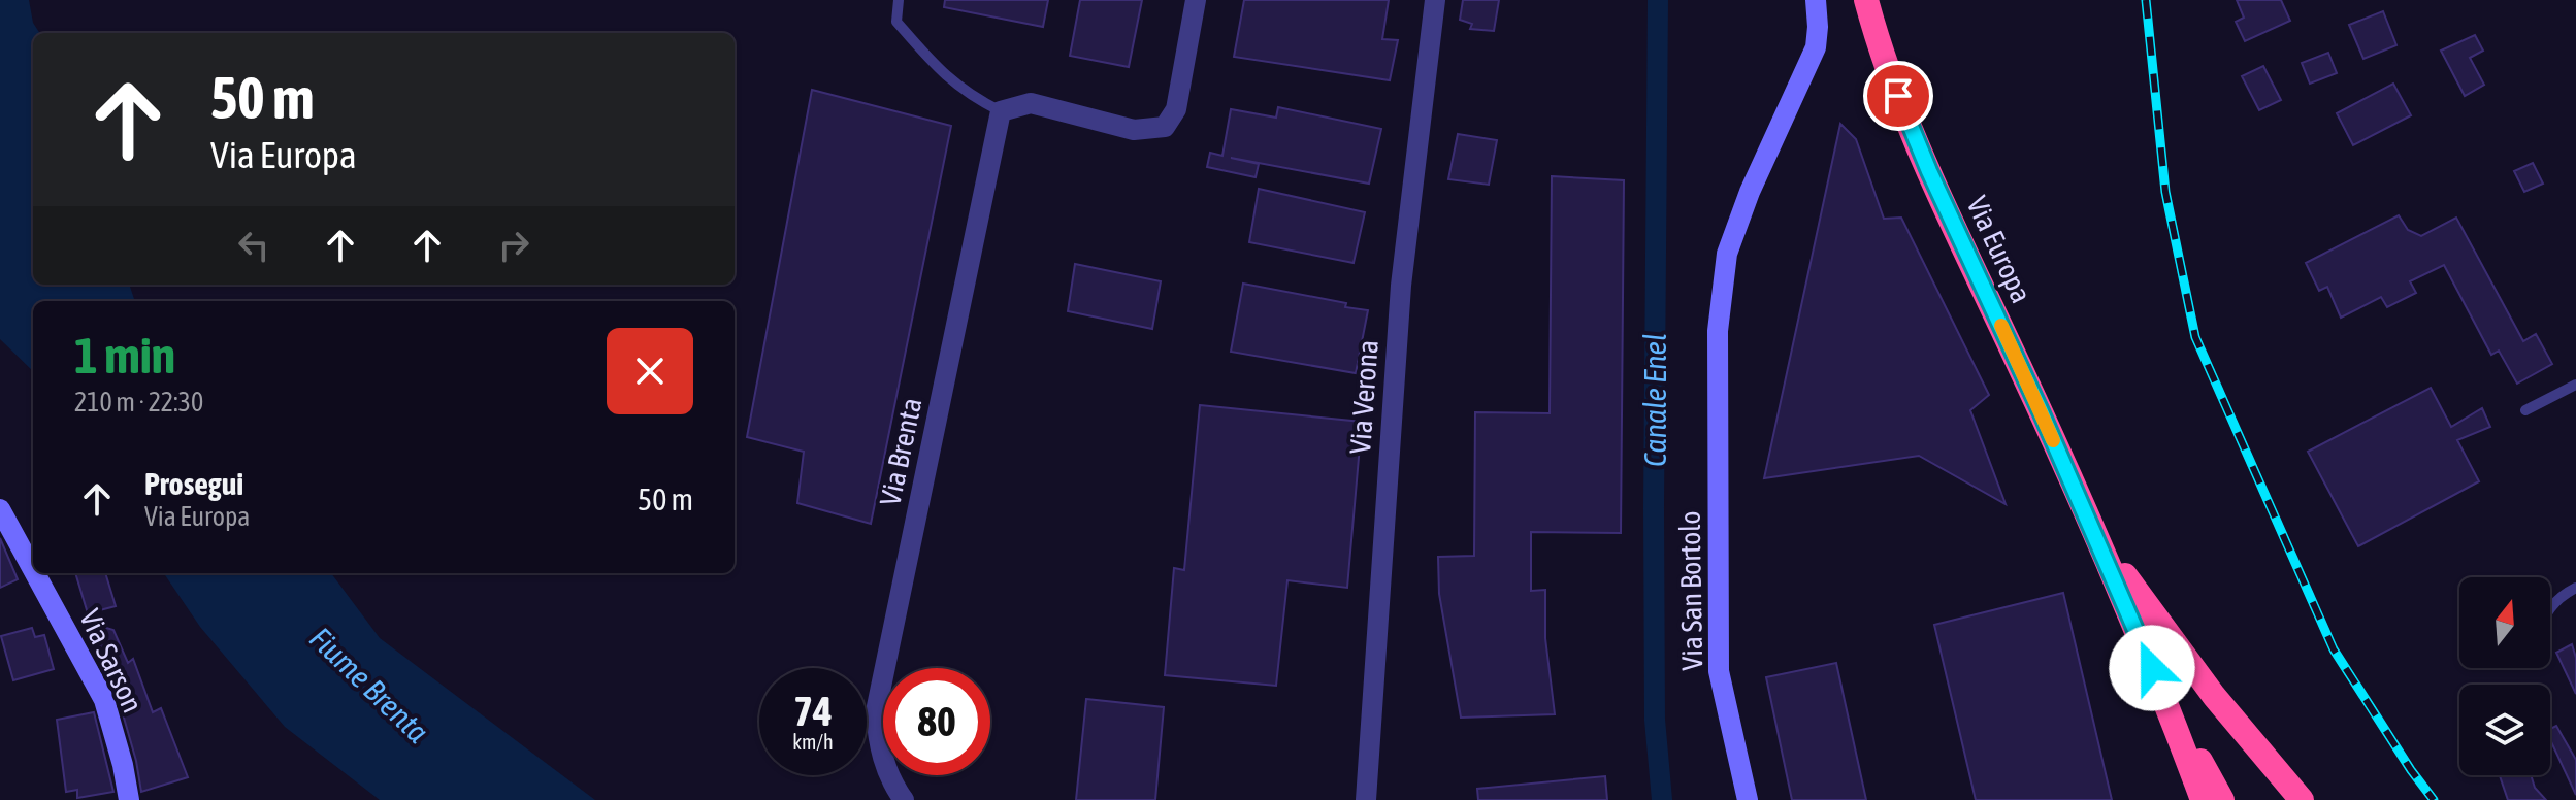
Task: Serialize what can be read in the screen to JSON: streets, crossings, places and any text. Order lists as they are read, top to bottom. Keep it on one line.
{"streets":{"highway":["Via Europa"],"street":["Via Verona","Via Brenta","Via San Bortolo","Via Sarson"]},"water":["Canale Enel","Fiume Brenta"],"north":"top","page":{"turn":["50 m","Via Europa"],"heading":["1 min","210 m · 22:30"],"list":[{"name":"Prosegui","note":"Via Europa","value":"50 m"}],"speed":"74 km/h","limit":"80"}}
